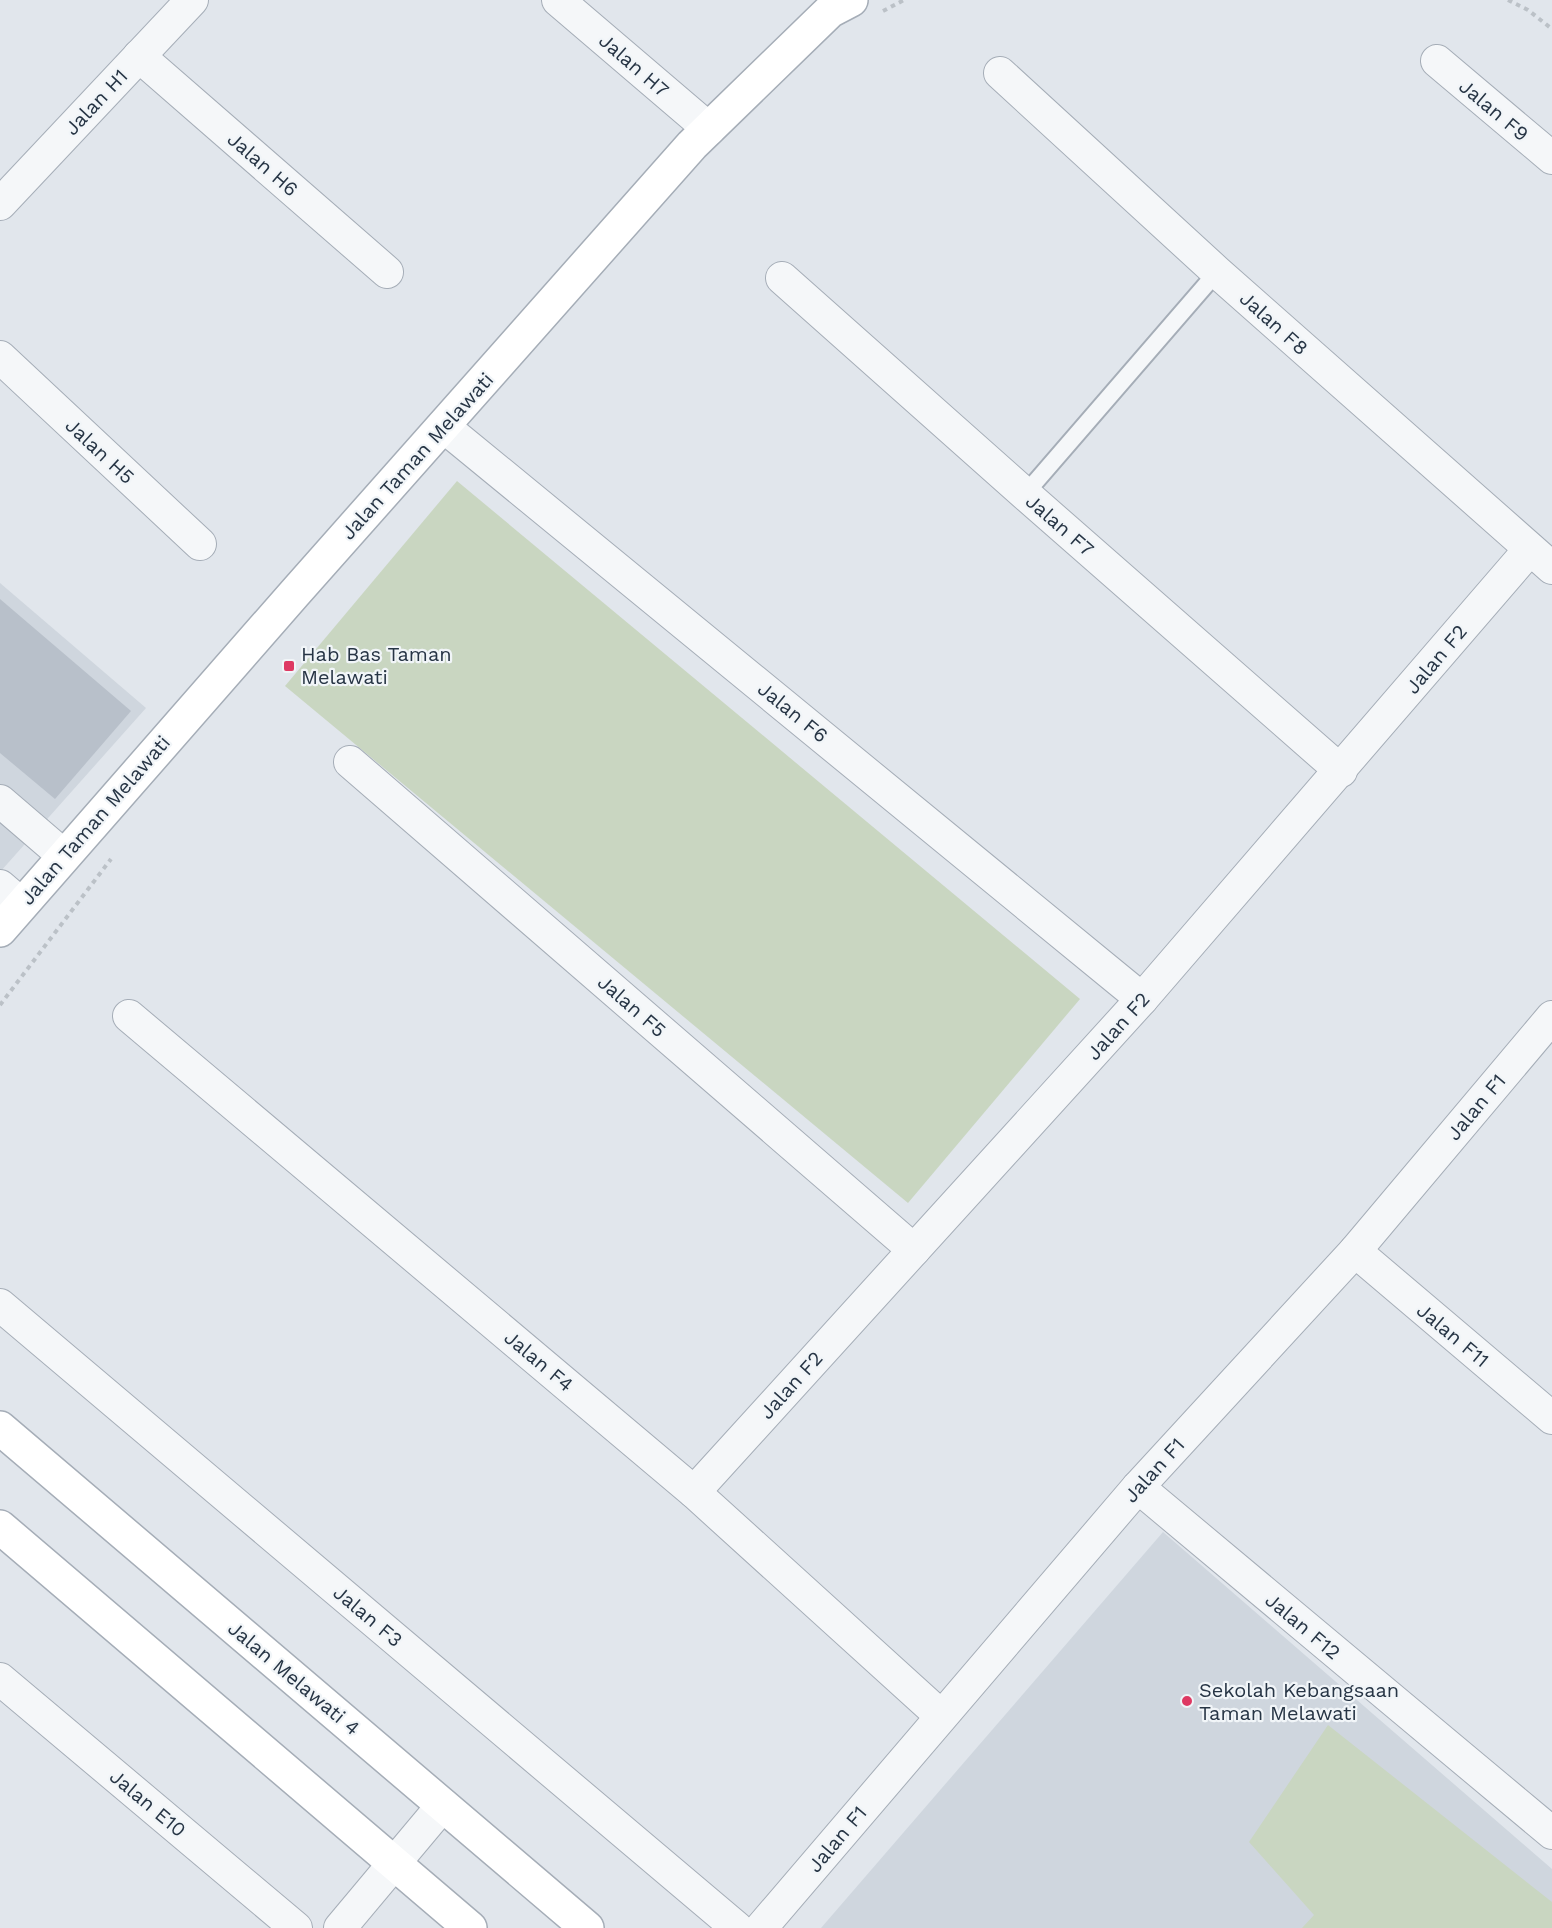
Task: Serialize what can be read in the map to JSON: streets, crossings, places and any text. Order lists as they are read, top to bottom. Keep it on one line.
{"streets":{"street":["Jalan H7","Jalan H1","Jalan F9","Jalan H6","Jalan F8","Jalan H5","Jalan Taman Melawati","Jalan F7","Jalan F2","Jalan F6","Jalan F5","Jalan F1","Jalan F11","Jalan F4","Jalan F3","Jalan F12","Jalan Melawati 4","Jalan E10"]},"crossings":[["Jalan H7","Jalan Taman Melawati"],["Jalan H1","Jalan H6"],["Jalan F8","Jalan F2"],["Jalan Taman Melawati","Jalan F6"],["Jalan F7","Jalan F2"],["Jalan F2","Jalan F6"],["Jalan F2","Jalan F5"],["Jalan F2","Jalan F4"],["Jalan F1","Jalan F11"],["Jalan F1","Jalan F4"],["Jalan F1","Jalan F12"]],"places":{"transit":["Hab Bas Taman Melawati"],"other":["Sekolah Kebangsaan Taman Melawati"]}}
